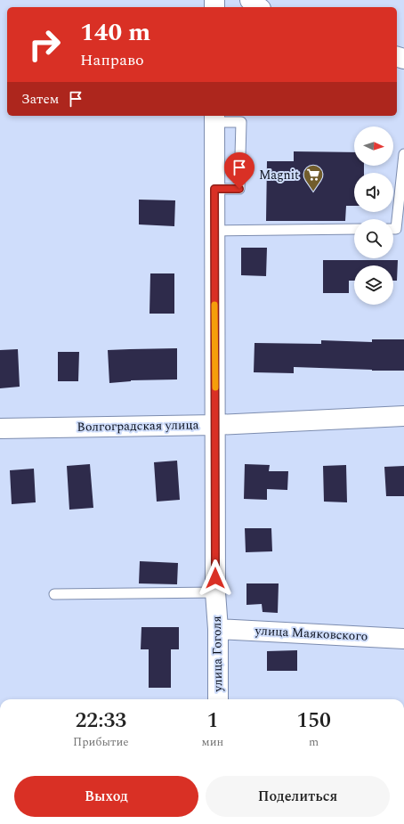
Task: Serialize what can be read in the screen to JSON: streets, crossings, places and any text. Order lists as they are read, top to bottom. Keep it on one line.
{"streets":{"street":["Волгоградская улица","улица Маяковского","улица Гоголя"]},"crossings":[["Волгоградская улица","улица Гоголя"],["улица Маяковского","улица Гоголя"]],"places":{"supermarket":["Magnit"]},"north":"right","page":{"turn":["140 m","Направо"],"then":"Затем","eta":["22:33","Прибытие","1","мин","150","m"],"buttons":["Выход","Поделиться"]}}
